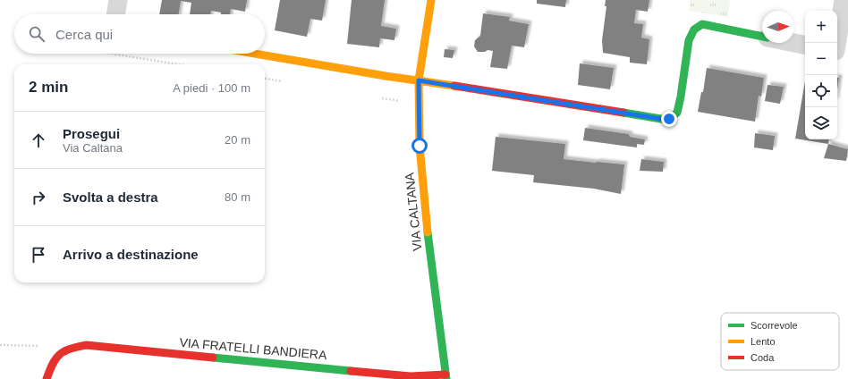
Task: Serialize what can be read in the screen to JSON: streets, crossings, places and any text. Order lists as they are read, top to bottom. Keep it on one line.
{"streets":{"street":["VIA CALTANA","VIA FRATELLI BANDIERA"]},"crossings":[["VIA CALTANA","VIA FRATELLI BANDIERA"]],"legend":["Scorrevole","Lento","Coda"],"north":"right","page":{"map_buttons":["+","−"],"search":"Cerca qui","heading":["2 min","A piedi · 100 m"],"list":[["Prosegui","Via Caltana","20 m"],["Svolta a destra","80 m"],"Arrivo a destinazione"]}}
